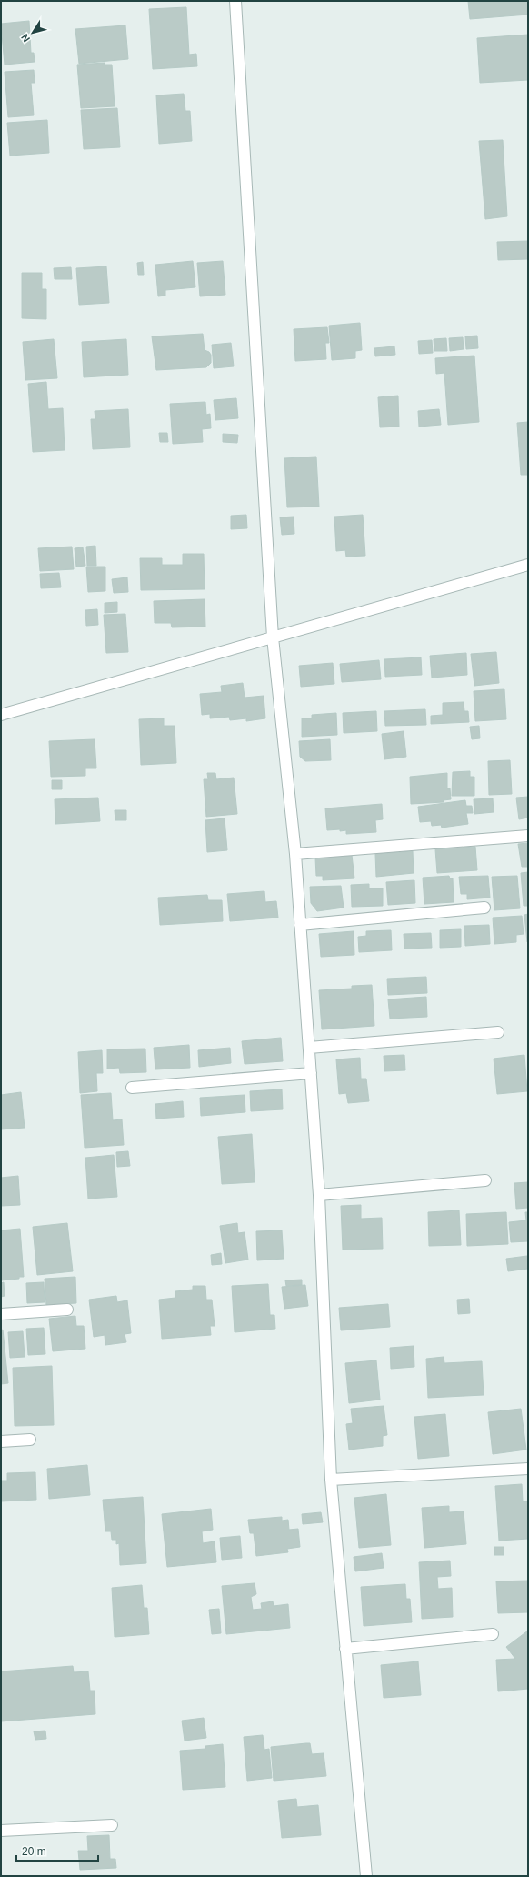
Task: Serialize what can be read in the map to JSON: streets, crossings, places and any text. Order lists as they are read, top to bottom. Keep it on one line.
{"scale_bar":"20 m","north":"bottom left"}
